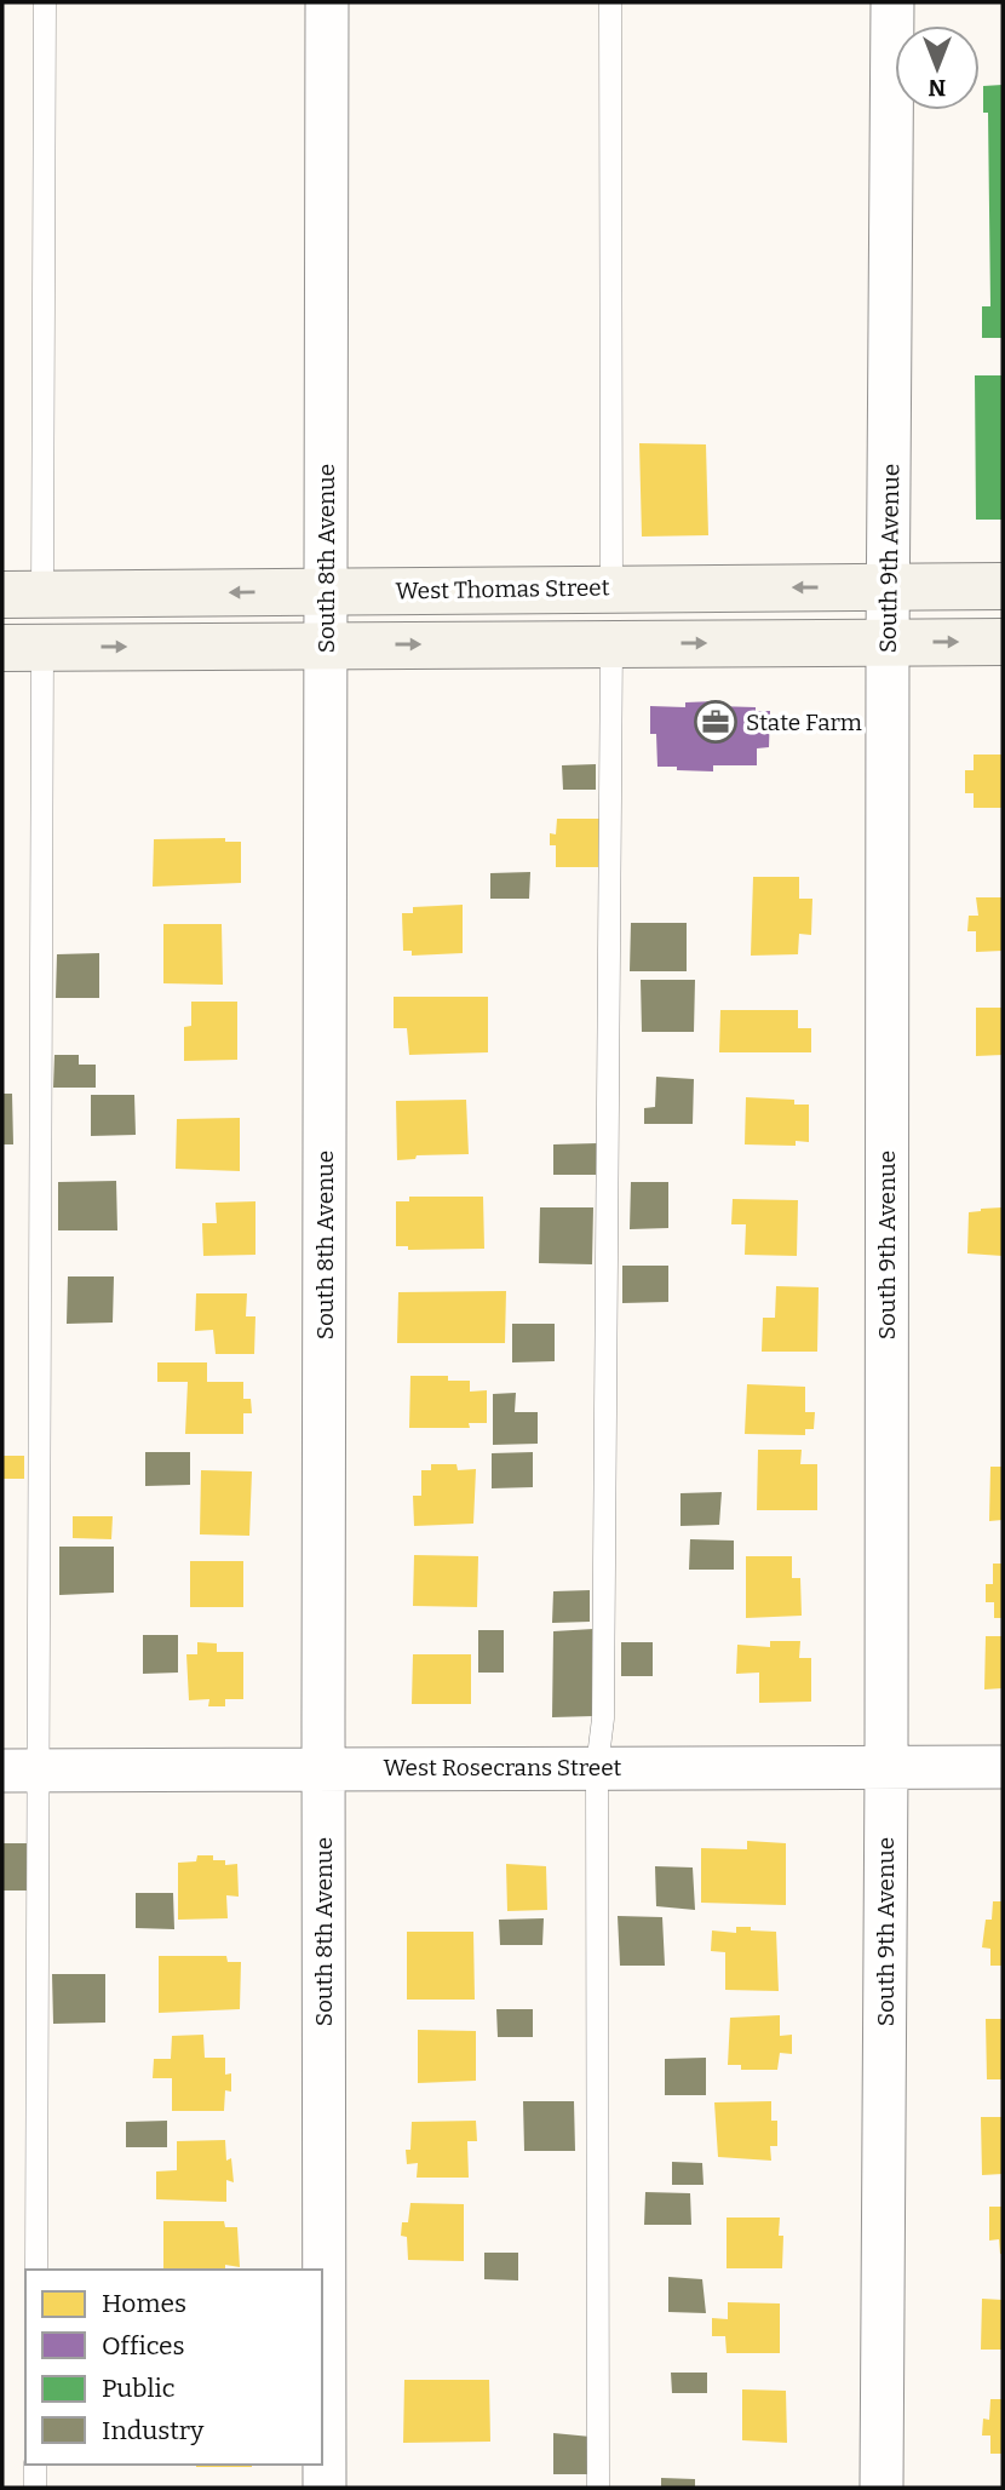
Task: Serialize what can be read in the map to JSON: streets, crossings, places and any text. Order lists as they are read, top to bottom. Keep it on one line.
{"streets":{"main road":["West Thomas Street"],"street":["South 8th Avenue","South 9th Avenue","West Rosecrans Street"]},"crossings":[["South 8th Avenue","West Thomas Street"],["South 8th Avenue","West Rosecrans Street"],["South 9th Avenue","West Thomas Street"],["South 9th Avenue","West Rosecrans Street"]],"places":{"office":["State Farm"]},"legend":["Homes","Offices","Public","Industry"],"north":"bottom"}
